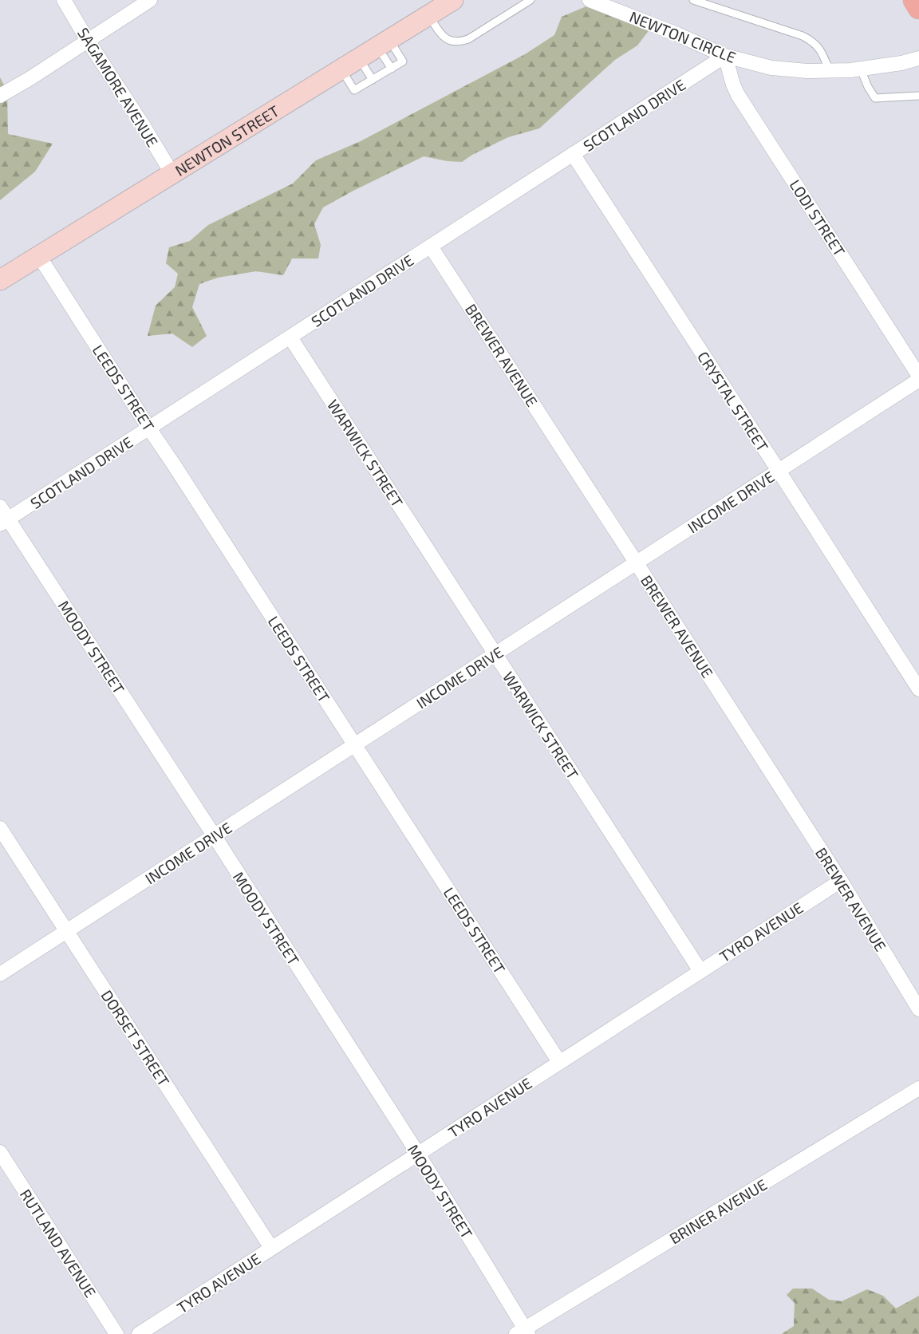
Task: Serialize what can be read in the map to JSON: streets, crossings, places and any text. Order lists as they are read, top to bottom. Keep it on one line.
{"streets":{"street":["NEWTON CIRCLE","SAGAMORE AVENUE","SCOTLAND DRIVE","NEWTON STREET","LODI STREET","BREWER AVENUE","LEEDS STREET","CRYSTAL STREET","WARWICK STREET","INCOME DRIVE","MOODY STREET","TYRO AVENUE","DORSET STREET","BRINER AVENUE","RUTLAND AVENUE"]},"crossings":[["NEWTON CIRCLE","SCOTLAND DRIVE"],["NEWTON CIRCLE","LODI STREET"],["SAGAMORE AVENUE","NEWTON STREET"],["SCOTLAND DRIVE","LODI STREET"],["SCOTLAND DRIVE","BREWER AVENUE"],["SCOTLAND DRIVE","LEEDS STREET"],["SCOTLAND DRIVE","CRYSTAL STREET"],["SCOTLAND DRIVE","WARWICK STREET"],["SCOTLAND DRIVE","MOODY STREET"],["NEWTON STREET","LEEDS STREET"],["BREWER AVENUE","INCOME DRIVE"],["BREWER AVENUE","TYRO AVENUE"],["LEEDS STREET","INCOME DRIVE"],["LEEDS STREET","TYRO AVENUE"],["CRYSTAL STREET","INCOME DRIVE"],["WARWICK STREET","INCOME DRIVE"],["WARWICK STREET","TYRO AVENUE"],["INCOME DRIVE","MOODY STREET"],["INCOME DRIVE","DORSET STREET"],["MOODY STREET","TYRO AVENUE"],["MOODY STREET","BRINER AVENUE"],["TYRO AVENUE","DORSET STREET"]]}
